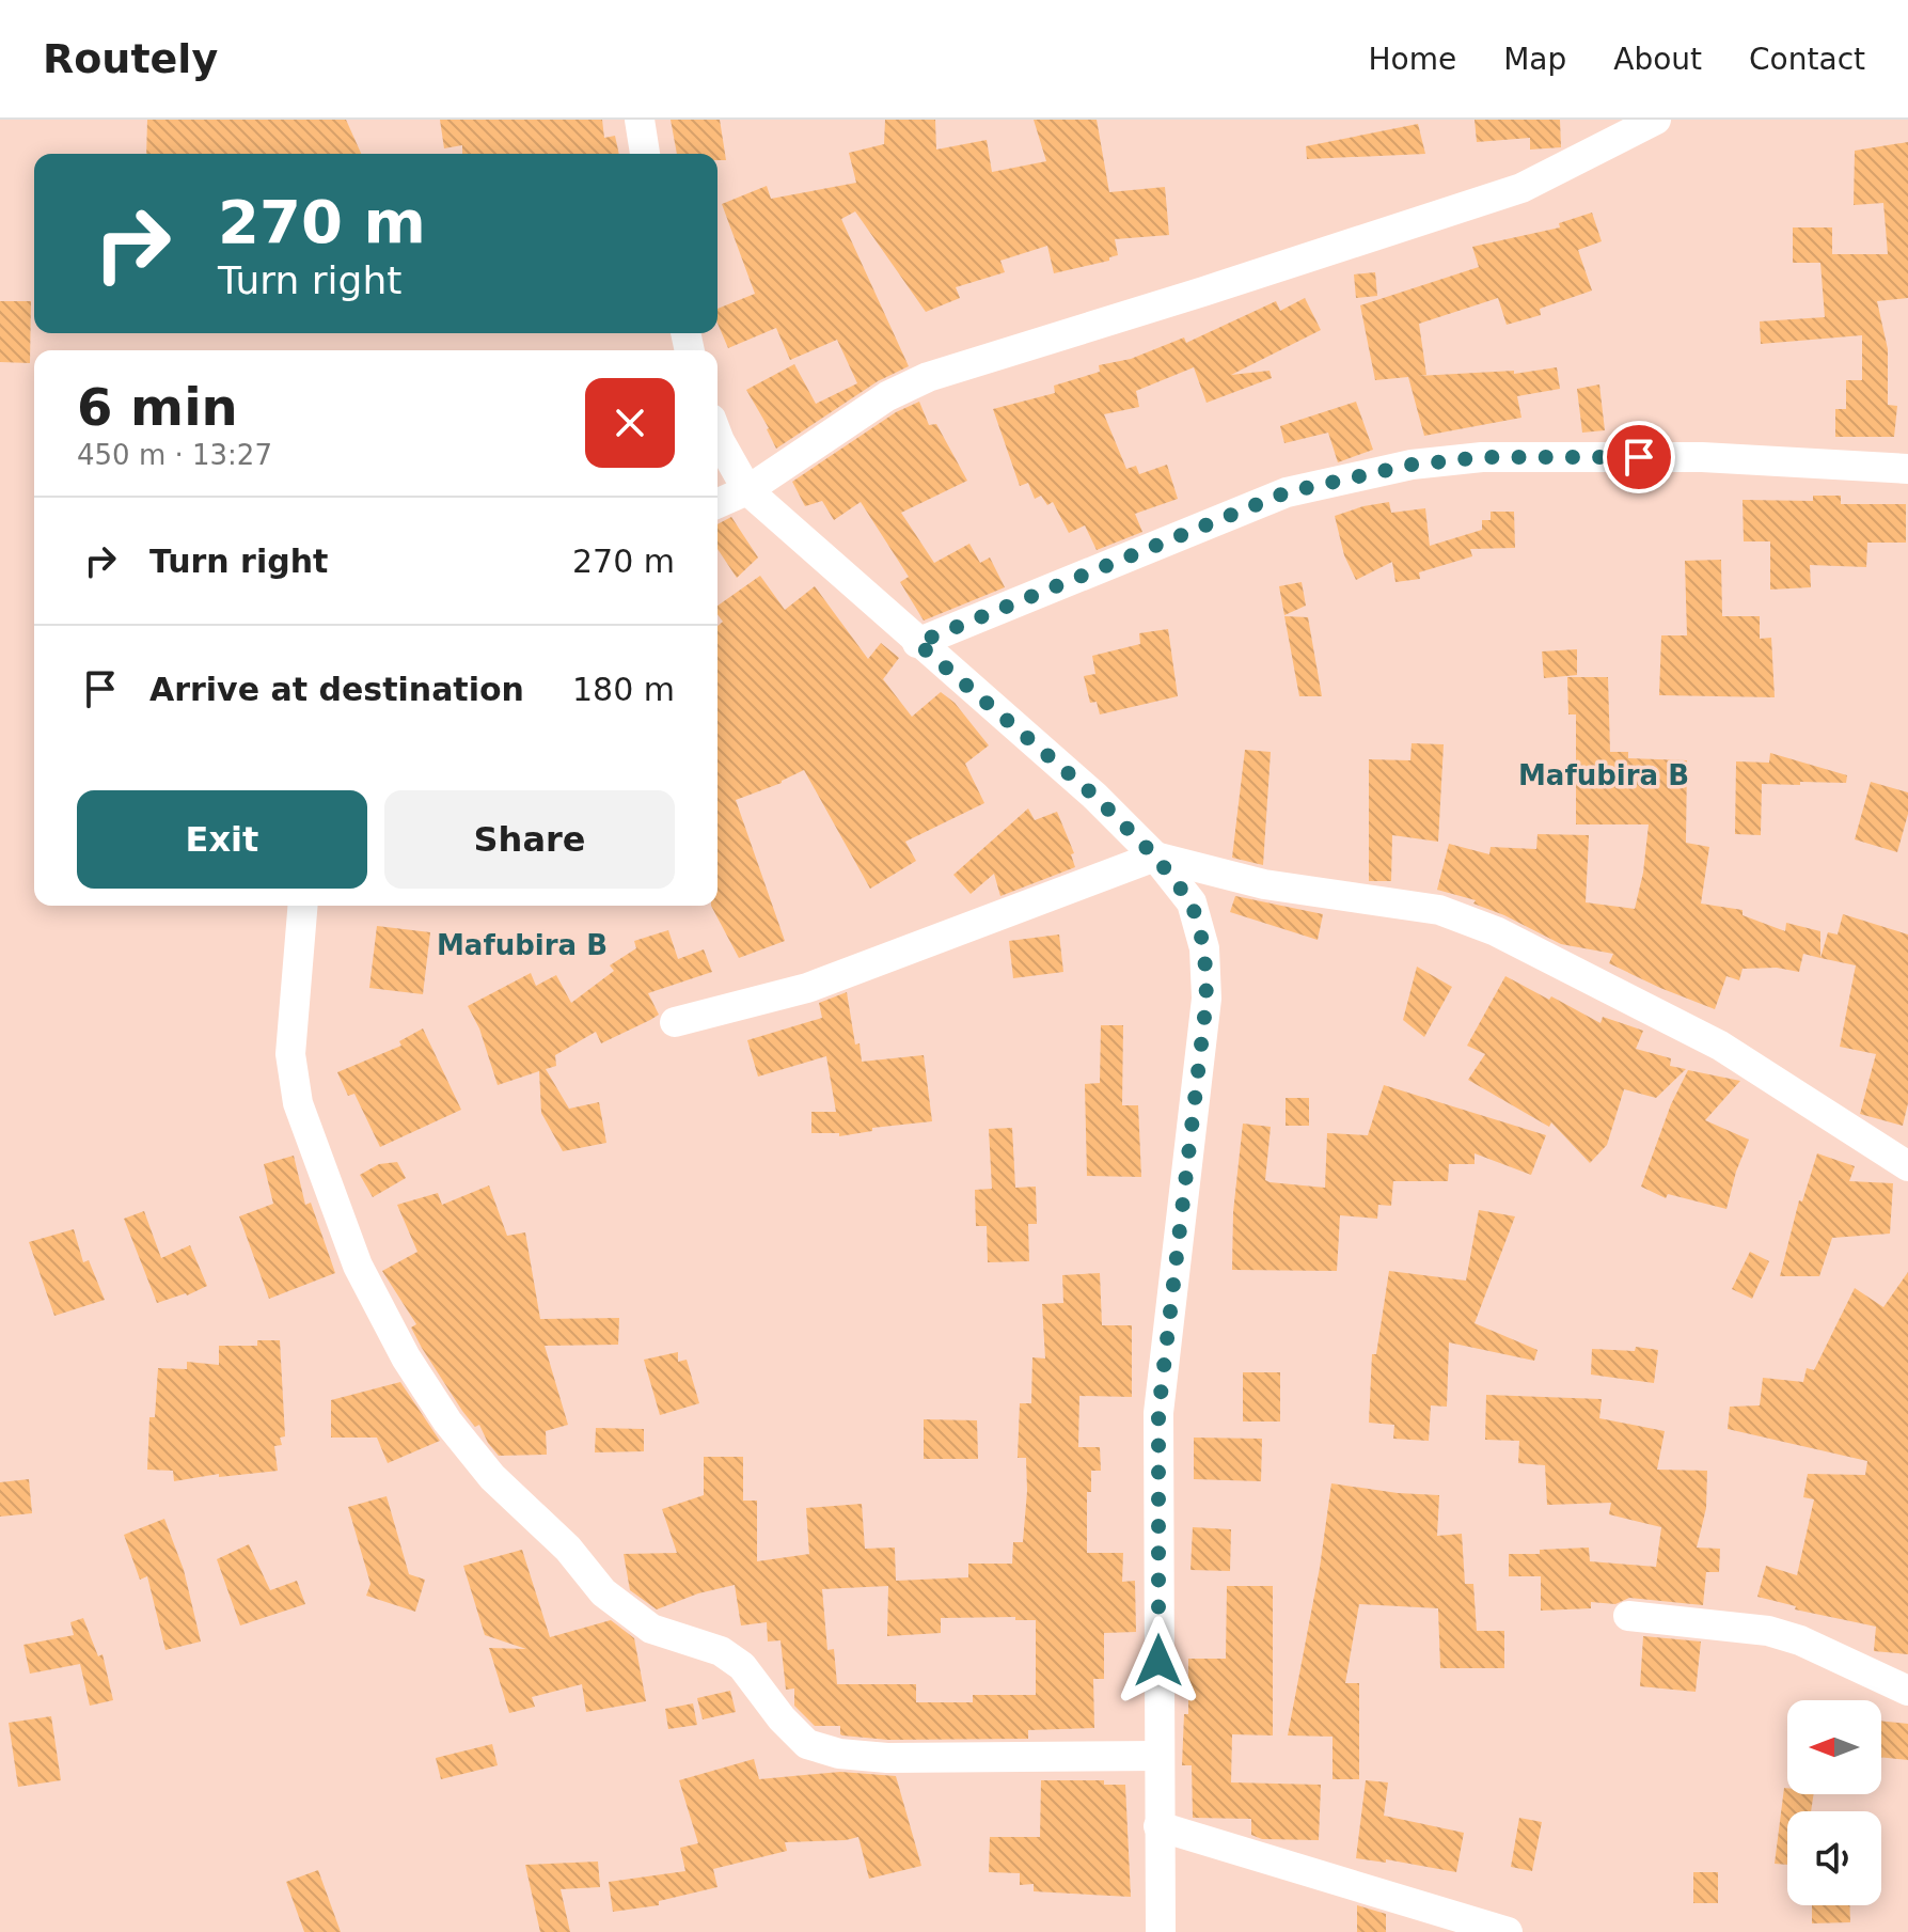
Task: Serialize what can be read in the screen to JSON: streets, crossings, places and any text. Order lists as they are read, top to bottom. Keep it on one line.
{"districts":["Mafubira B","Mafubira B"],"north":"left","page":{"header":"Routely","nav":["Home","Map","About","Contact"],"turn":["270 m","Turn right"],"heading":["6 min","450 m · 13:27"],"list":[{"name":"Turn right","value":"270 m"},{"name":"Arrive at destination","value":"180 m"}],"buttons":["Exit","Share"]}}
